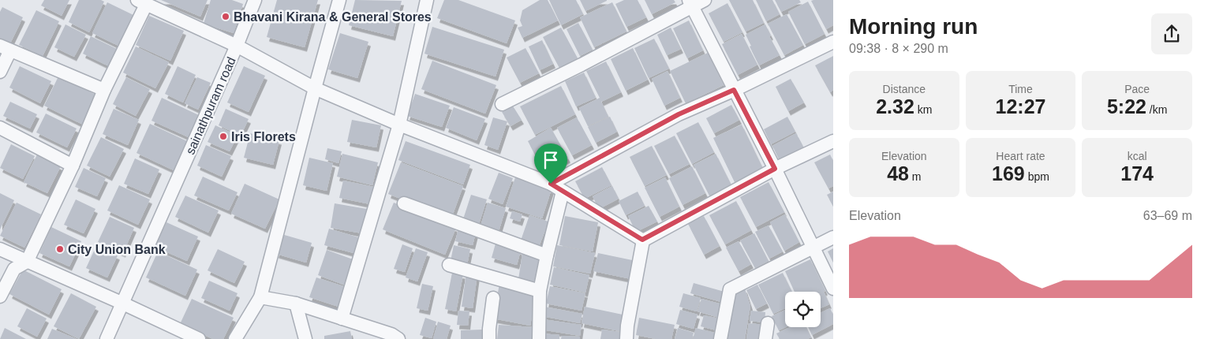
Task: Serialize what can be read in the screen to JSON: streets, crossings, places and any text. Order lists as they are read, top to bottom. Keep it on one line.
{"streets":{"street":["sainathpuram road"]},"places":["Bhavani Kirana & General Stores","Iris Florets","City Union Bank"],"page":{"heading":["Morning run","09:38 · 8 × 290 m"],"stats":[["Distance","2.32 km"],["Time","12:27"],["Pace","5:22 /km"],["Elevation","48 m"],["Heart rate","169 bpm"],["kcal","174"]],"chart":["Elevation","63–69 m"]}}
